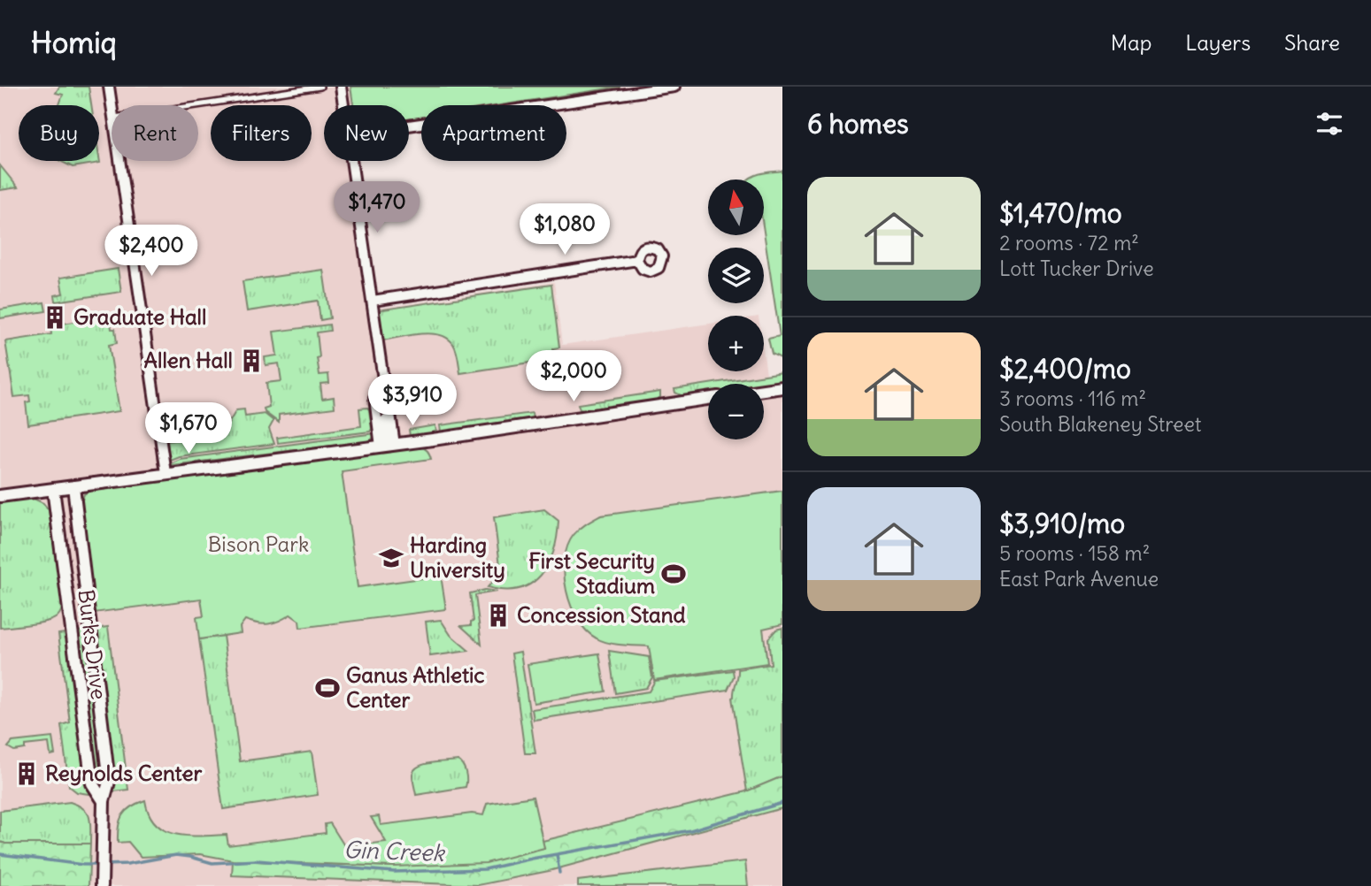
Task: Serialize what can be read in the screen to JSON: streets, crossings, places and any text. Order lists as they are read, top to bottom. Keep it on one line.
{"streets":{"street":["Burks Drive"]},"water":["Gin Creek"],"parks":["Bison Park"],"places":{"building":["Graduate Hall","Allen Hall","Concession Stand","Reynolds Center"],"school or university":["Harding University"],"sports":["First Security Stadium","Ganus Athletic Center"]},"north":"top","page":{"header":"Homiq","nav":["Map","Layers","Share"],"heading":"6 homes","chip":["Buy","Rent","Filters","New","Apartment"],"list":[{"name":"$1,470/mo","note":"2 rooms · 72 m² · Lott Tucker Drive"},{"name":"$2,400/mo","note":"3 rooms · 116 m² · South Blakeney Street"},{"name":"$3,910/mo","note":"5 rooms · 158 m² · East Park Avenue"}],"map_buttons":["+","−"],"price":["$1,470","$1,080","$2,400","$2,000","$3,910","$1,670"]}}
